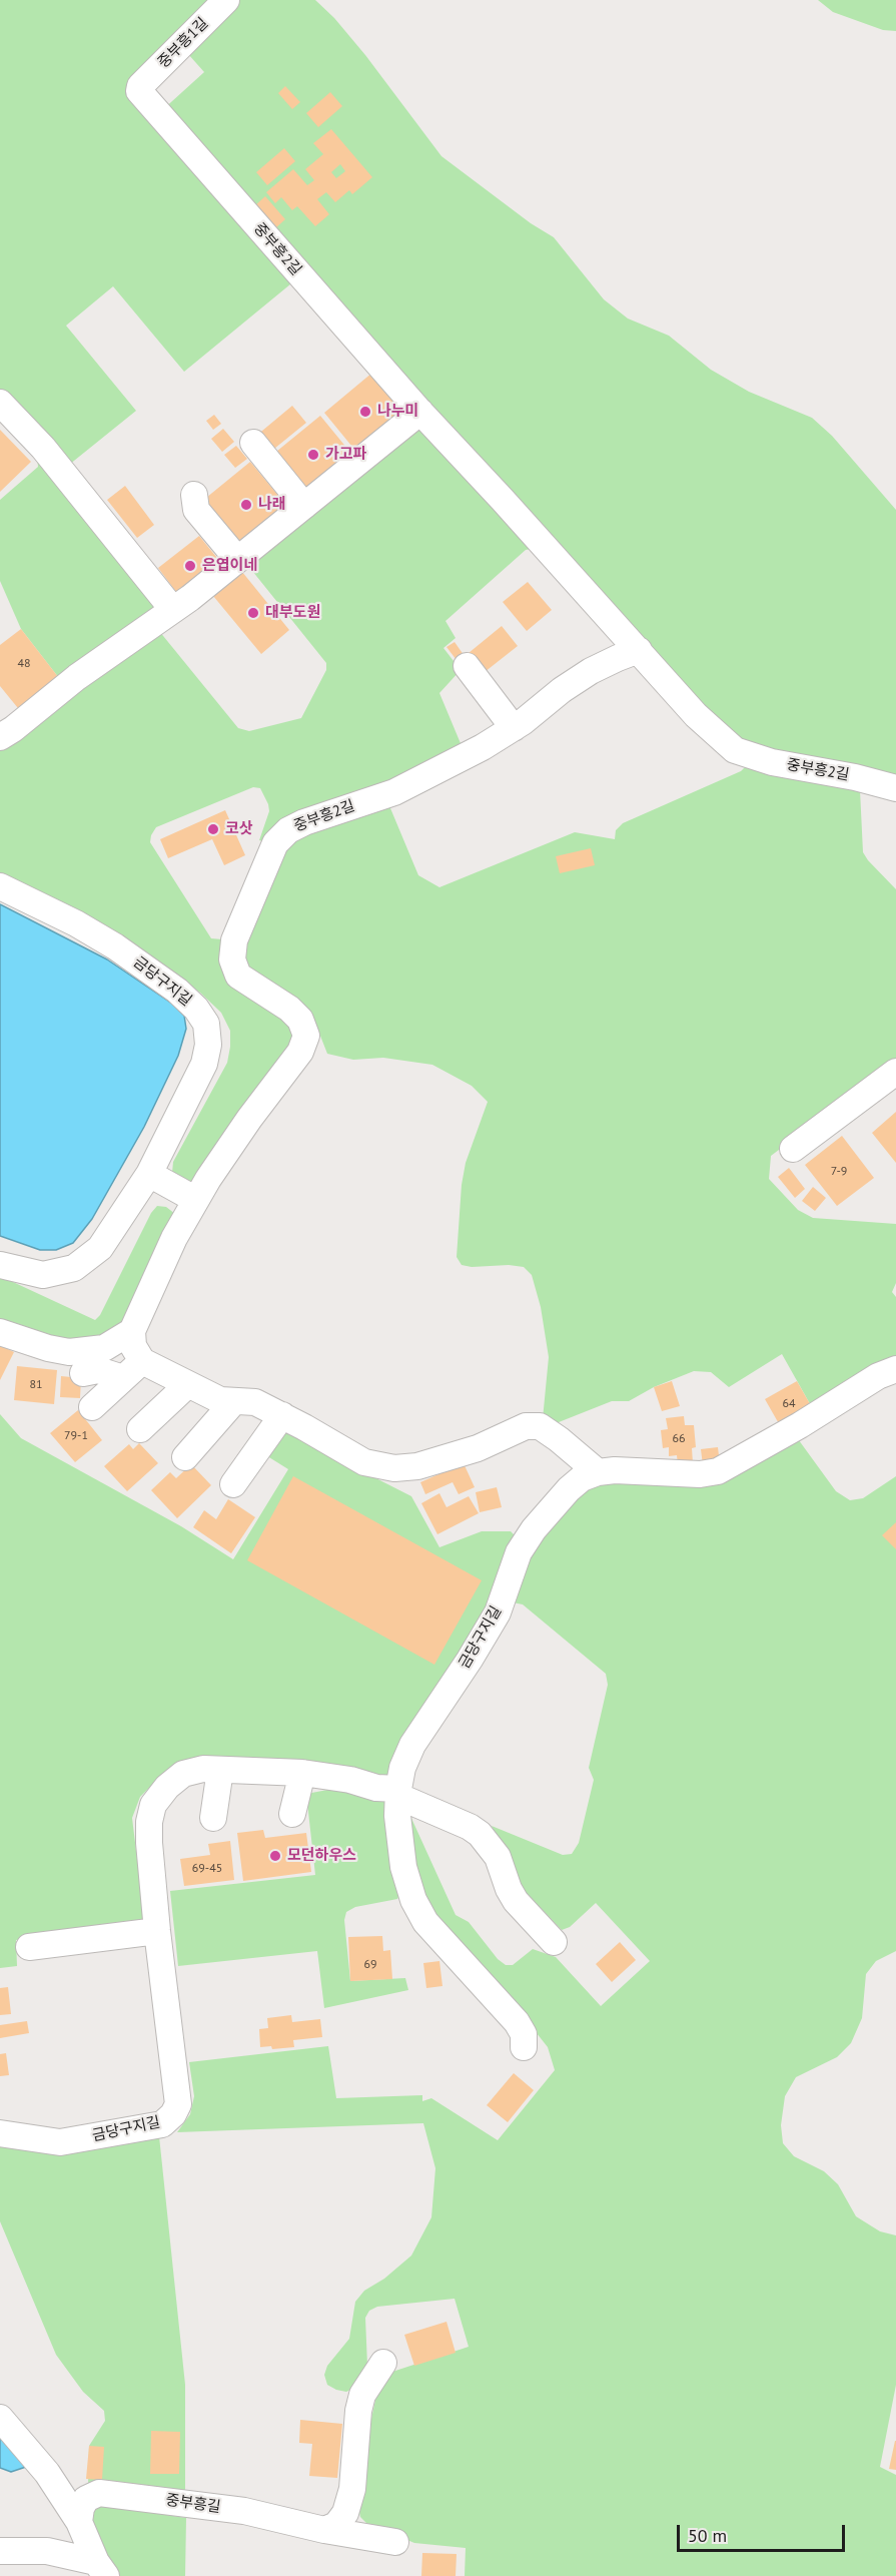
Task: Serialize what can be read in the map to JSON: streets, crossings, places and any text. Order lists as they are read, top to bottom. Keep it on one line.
{"streets":{"lane":["중부흥1길","중부흥2길","금당구지길","중부흥길"]},"crossings":[["중부흥1길","중부흥2길"]],"places":["나누미","가고파","나래","은엽이네","대부도원","코삿","모던하우스"],"house_numbers":["48","7-9","81","64","79-1","66","69-45","69"],"scale_bar":"50 m"}
